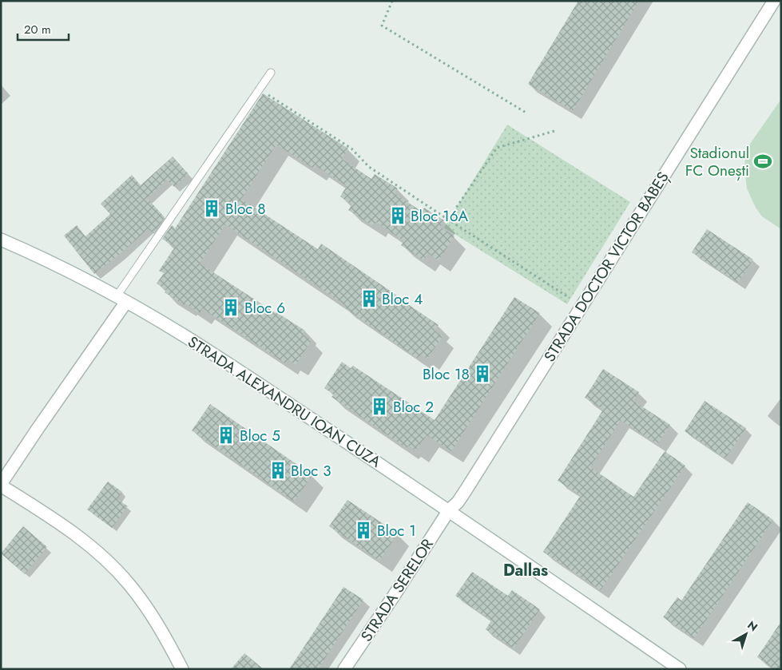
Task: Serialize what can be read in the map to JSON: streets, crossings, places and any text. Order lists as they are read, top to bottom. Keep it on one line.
{"streets":{"street":["STRADA DOCTOR VICTOR BABEȘ","STRADA ALEXANDRU IOAN CUZA","STRADA SERELOR"]},"crossings":[["STRADA DOCTOR VICTOR BABEȘ","STRADA ALEXANDRU IOAN CUZA"],["STRADA DOCTOR VICTOR BABEȘ","STRADA SERELOR"],["STRADA ALEXANDRU IOAN CUZA","STRADA SERELOR"]],"districts":["Dallas"],"places":{"sports":["Stadionul FC Onești"],"building":["Bloc 8","Bloc 16A","Bloc 4","Bloc 6","Bloc 18","Bloc 2","Bloc 5","Bloc 3","Bloc 1"]},"scale_bar":"20 m","north":"top right"}
